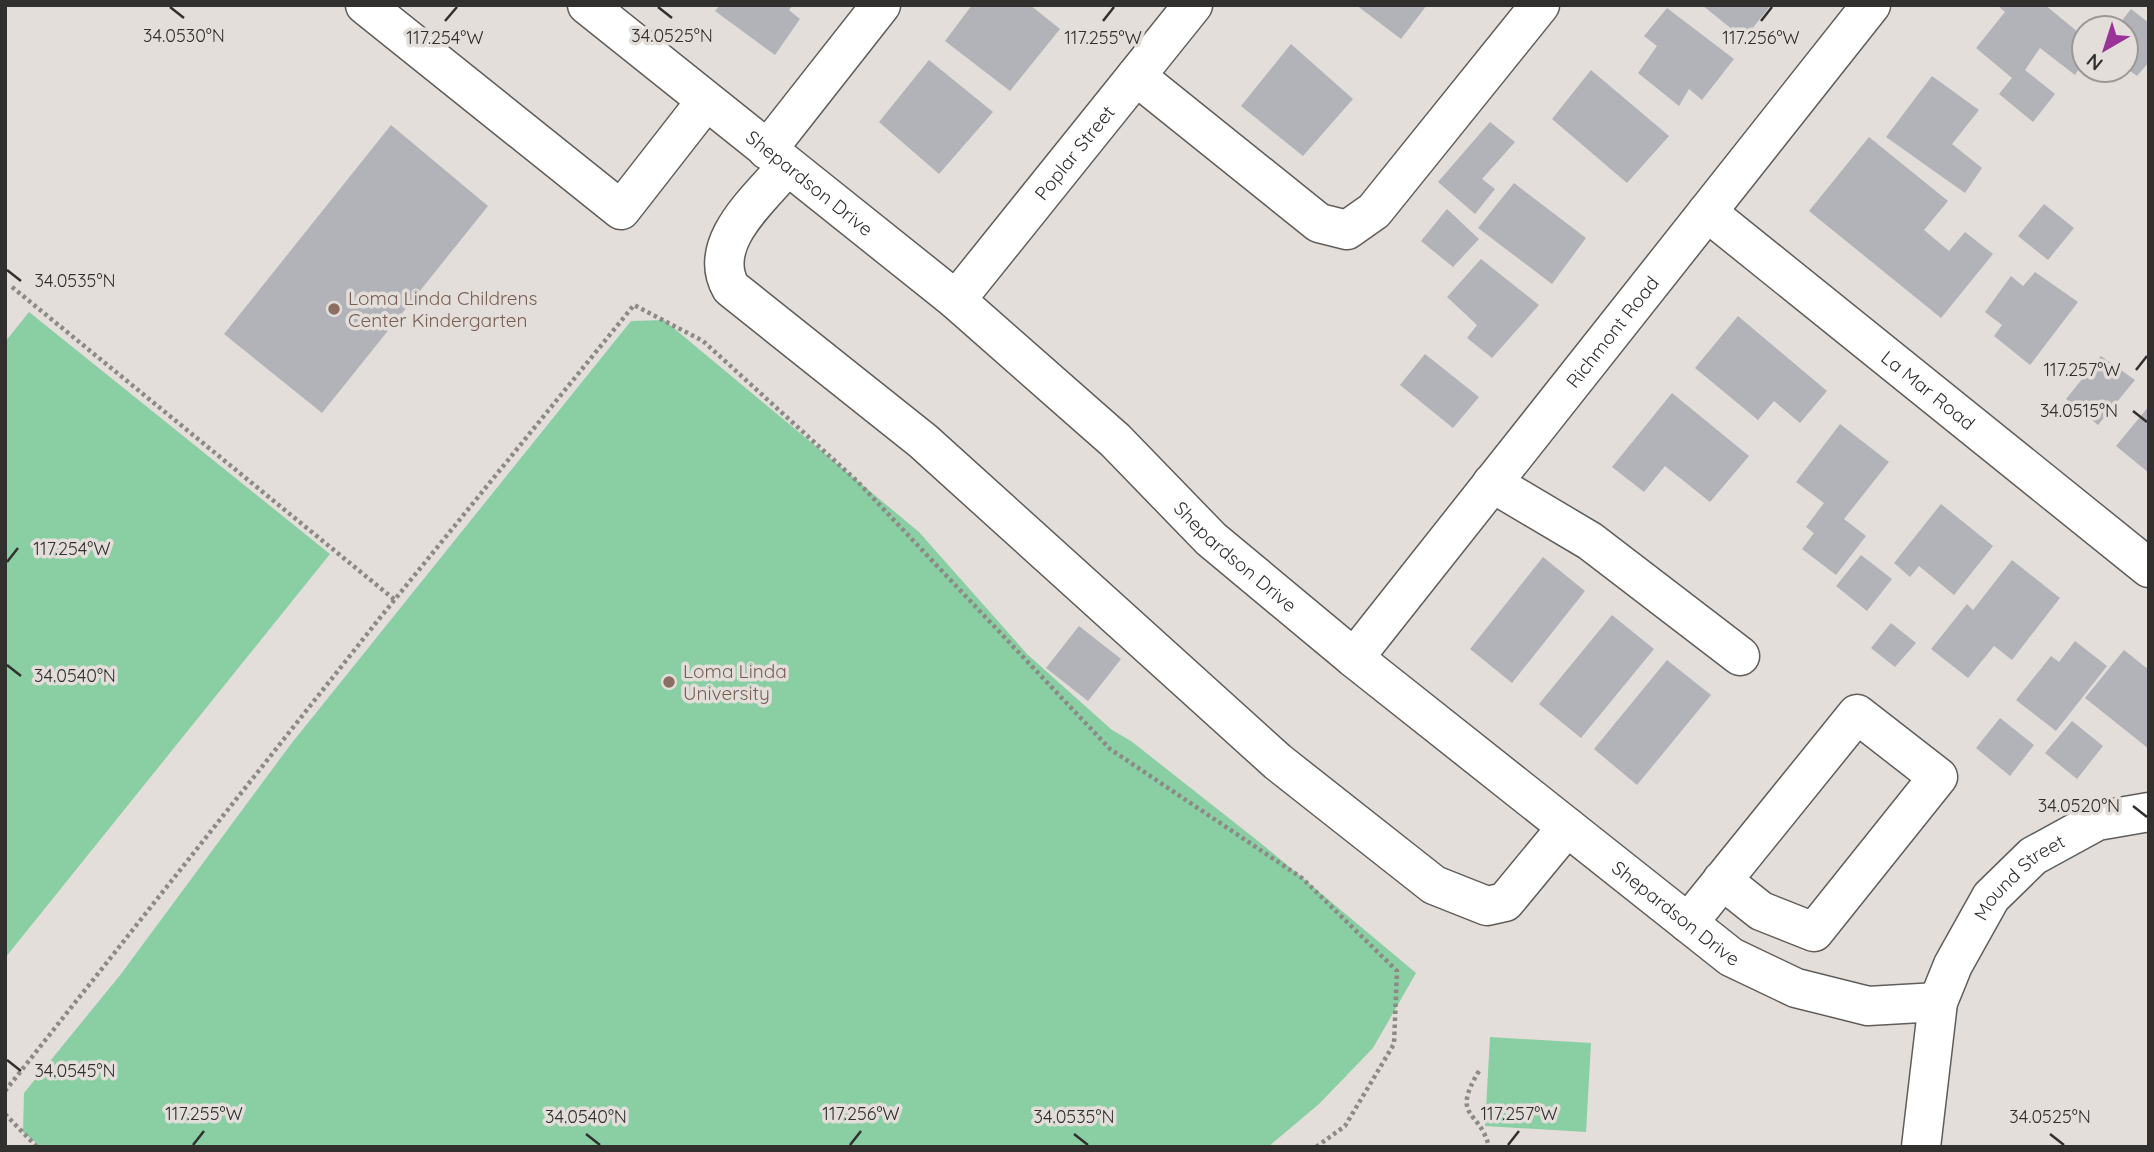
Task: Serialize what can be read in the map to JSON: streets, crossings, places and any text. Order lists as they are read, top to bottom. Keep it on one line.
{"streets":{"street":["Poplar Street","Shepardson Drive","Richmont Road","La Mar Road","Mound Street"]},"crossings":[["Poplar Street","Shepardson Drive"],["Shepardson Drive","Richmont Road"],["Shepardson Drive","Mound Street"],["Richmont Road","La Mar Road"]],"places":["Loma Linda Childrens Center Kindergarten","Loma Linda University"],"north":"bottom left","coordinates":["34.0530°N","34.0525°N","117.254°W","117.255°W","117.256°W","34.0535°N","117.257°W","34.0515°N","34.0540°N","34.0520°N","34.0545°N"]}
